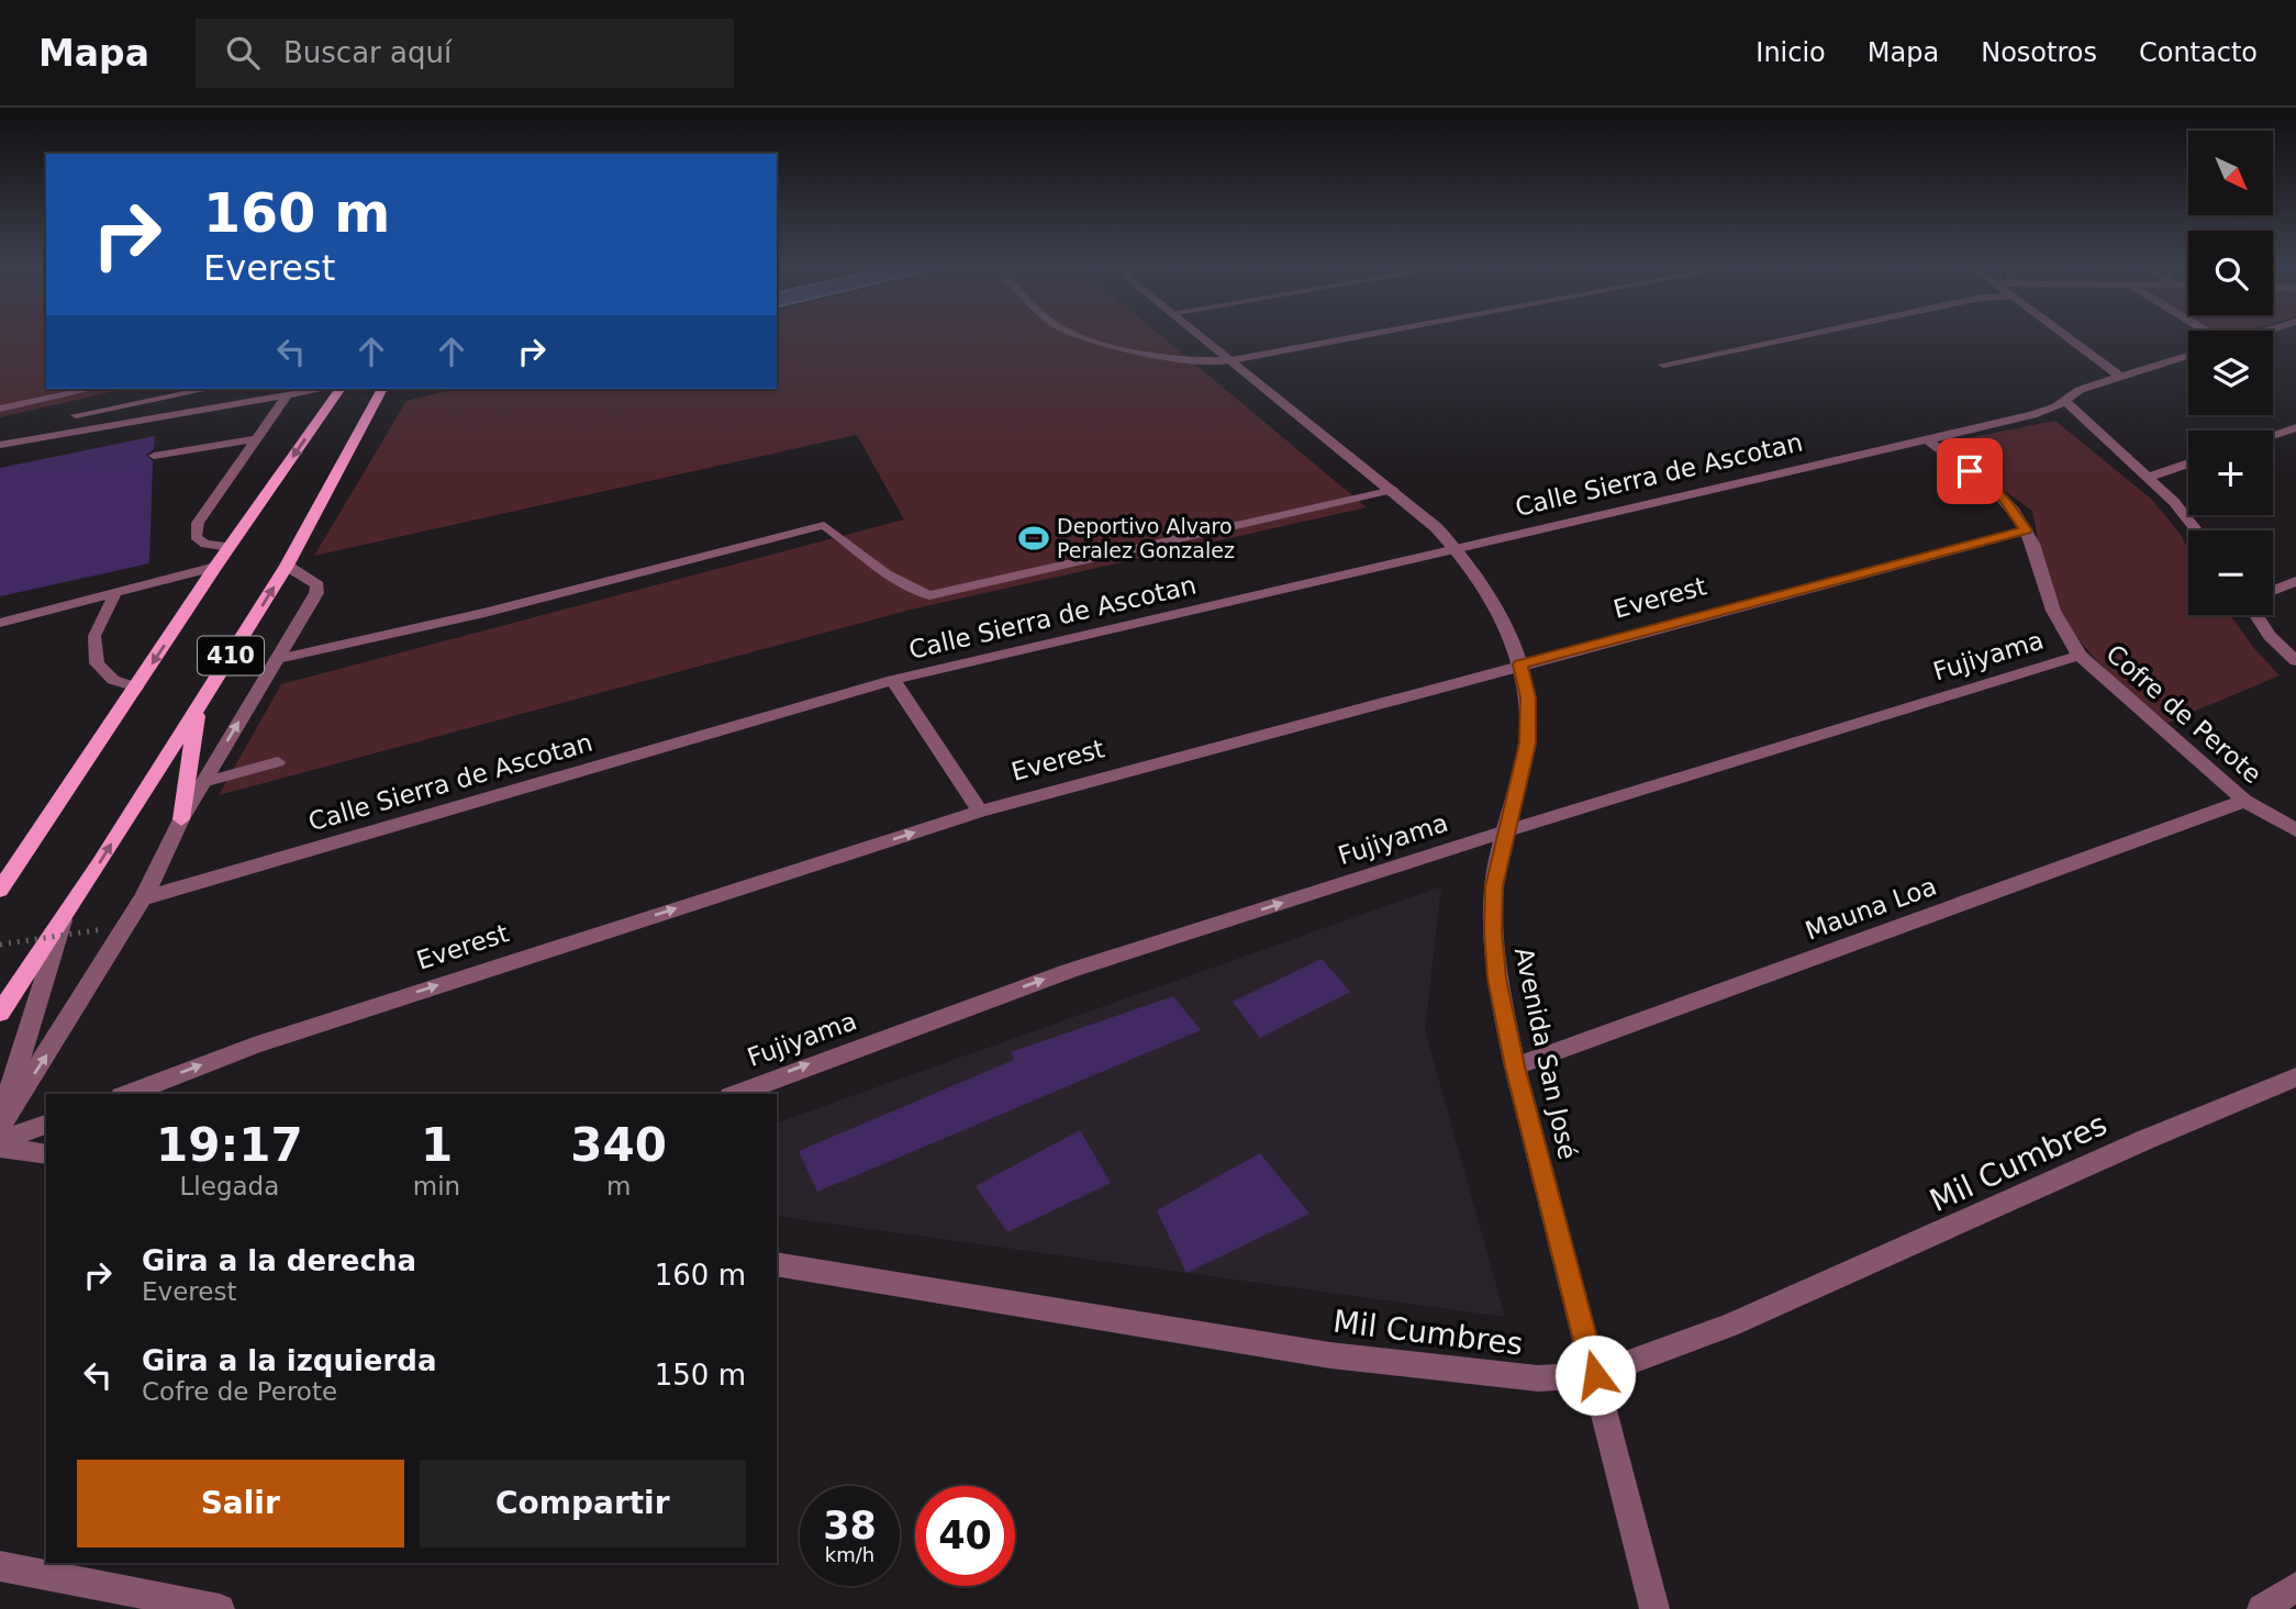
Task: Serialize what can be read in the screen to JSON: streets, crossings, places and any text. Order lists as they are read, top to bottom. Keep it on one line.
{"streets":{"main road":["410"],"street":["Calle Sierra de Ascotan","Everest","Fujiyama","Cofre de Perote","Mauna Loa","Avenida San José","Mil Cumbres"]},"crossings":[["Calle Sierra de Ascotan","Cofre de Perote"],["Calle Sierra de Ascotan","Avenida San José"],["Everest","Cofre de Perote"],["Everest","Avenida San José"],["Fujiyama","Cofre de Perote"],["Fujiyama","Avenida San José"],["Cofre de Perote","Mauna Loa"],["Mauna Loa","Avenida San José"],["Avenida San José","Mil Cumbres"]],"one_way":["Everest","Fujiyama"],"places":{"sports":["Deportivo Alvaro Peralez Gonzalez"]},"north":"bottom right","page":{"header":"Mapa","search":"Buscar aquí","nav":["Inicio","Mapa","Nosotros","Contacto"],"map_buttons":["+","−"],"turn":["160 m","Everest"],"eta":["19:17","Llegada","1","min","340","m"],"list":[{"name":"Gira a la derecha","note":"Everest","value":"160 m"},{"name":"Gira a la izquierda","note":"Cofre de Perote","value":"150 m"}],"buttons":["Salir","Compartir"],"speed":"38 km/h","limit":"40"}}
